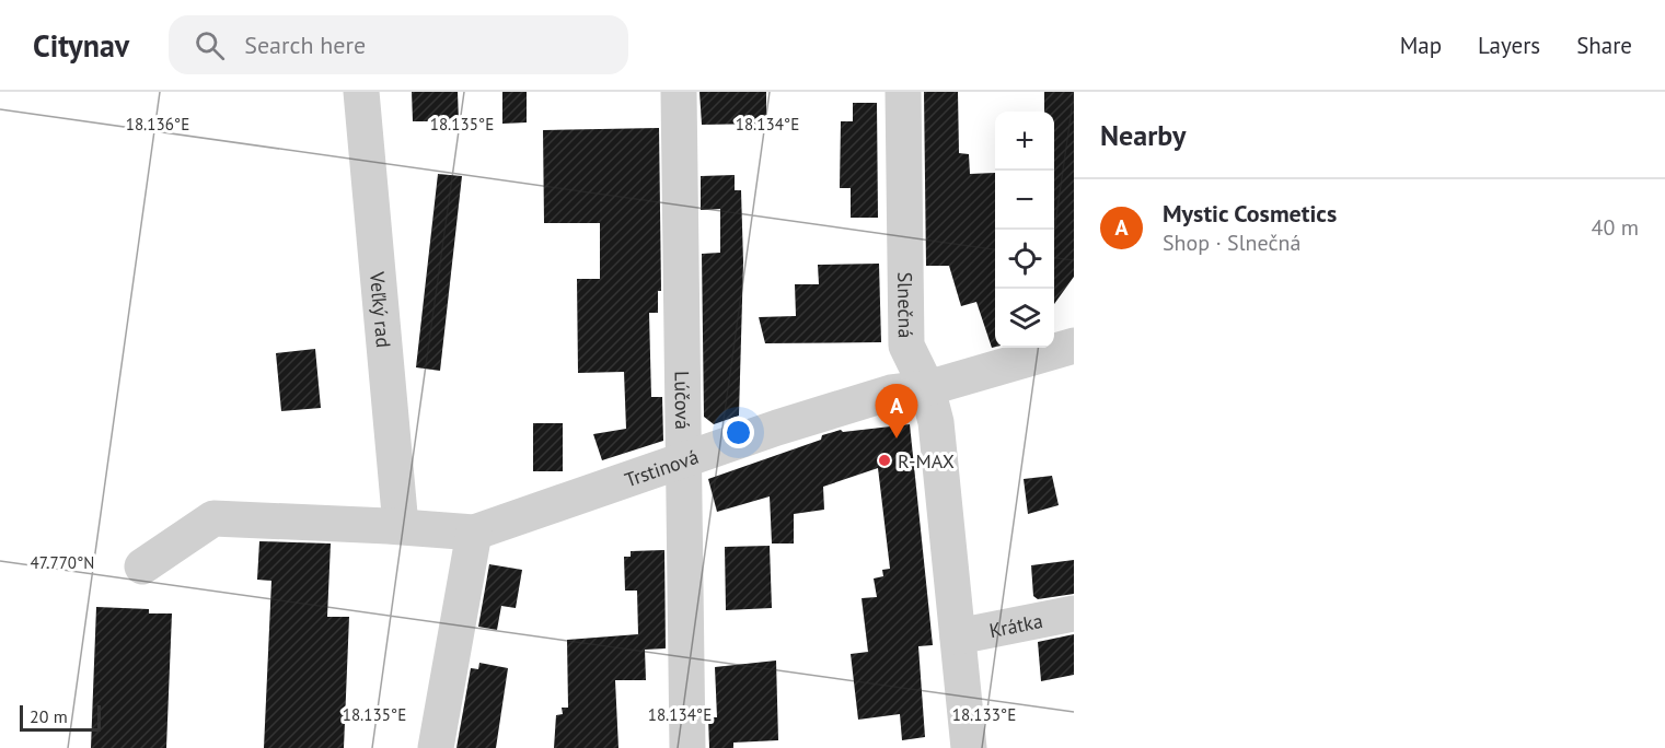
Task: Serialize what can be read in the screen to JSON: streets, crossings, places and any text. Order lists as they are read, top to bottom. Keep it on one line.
{"streets":{"street":["Slnečná","Veľký rad","Lúčová","Trstinová","Krátka"]},"crossings":[["Slnečná","Trstinová"],["Slnečná","Krátka"],["Veľký rad","Trstinová"],["Lúčová","Trstinová"]],"places":["R-MAX"],"scale_bar":"20 m","page":{"header":"Citynav","search":"Search here","nav":["Map","Layers","Share"],"heading":"Nearby","map_buttons":["+","−"],"list":[{"mark":"A","name":"Mystic Cosmetics","note":"Shop · Slnečná","value":"40 m"}],"pins":"A","scale":"20 m"},"coordinates":["18.136°E","18.135°E","18.134°E","47.770°N","18.133°E"]}
